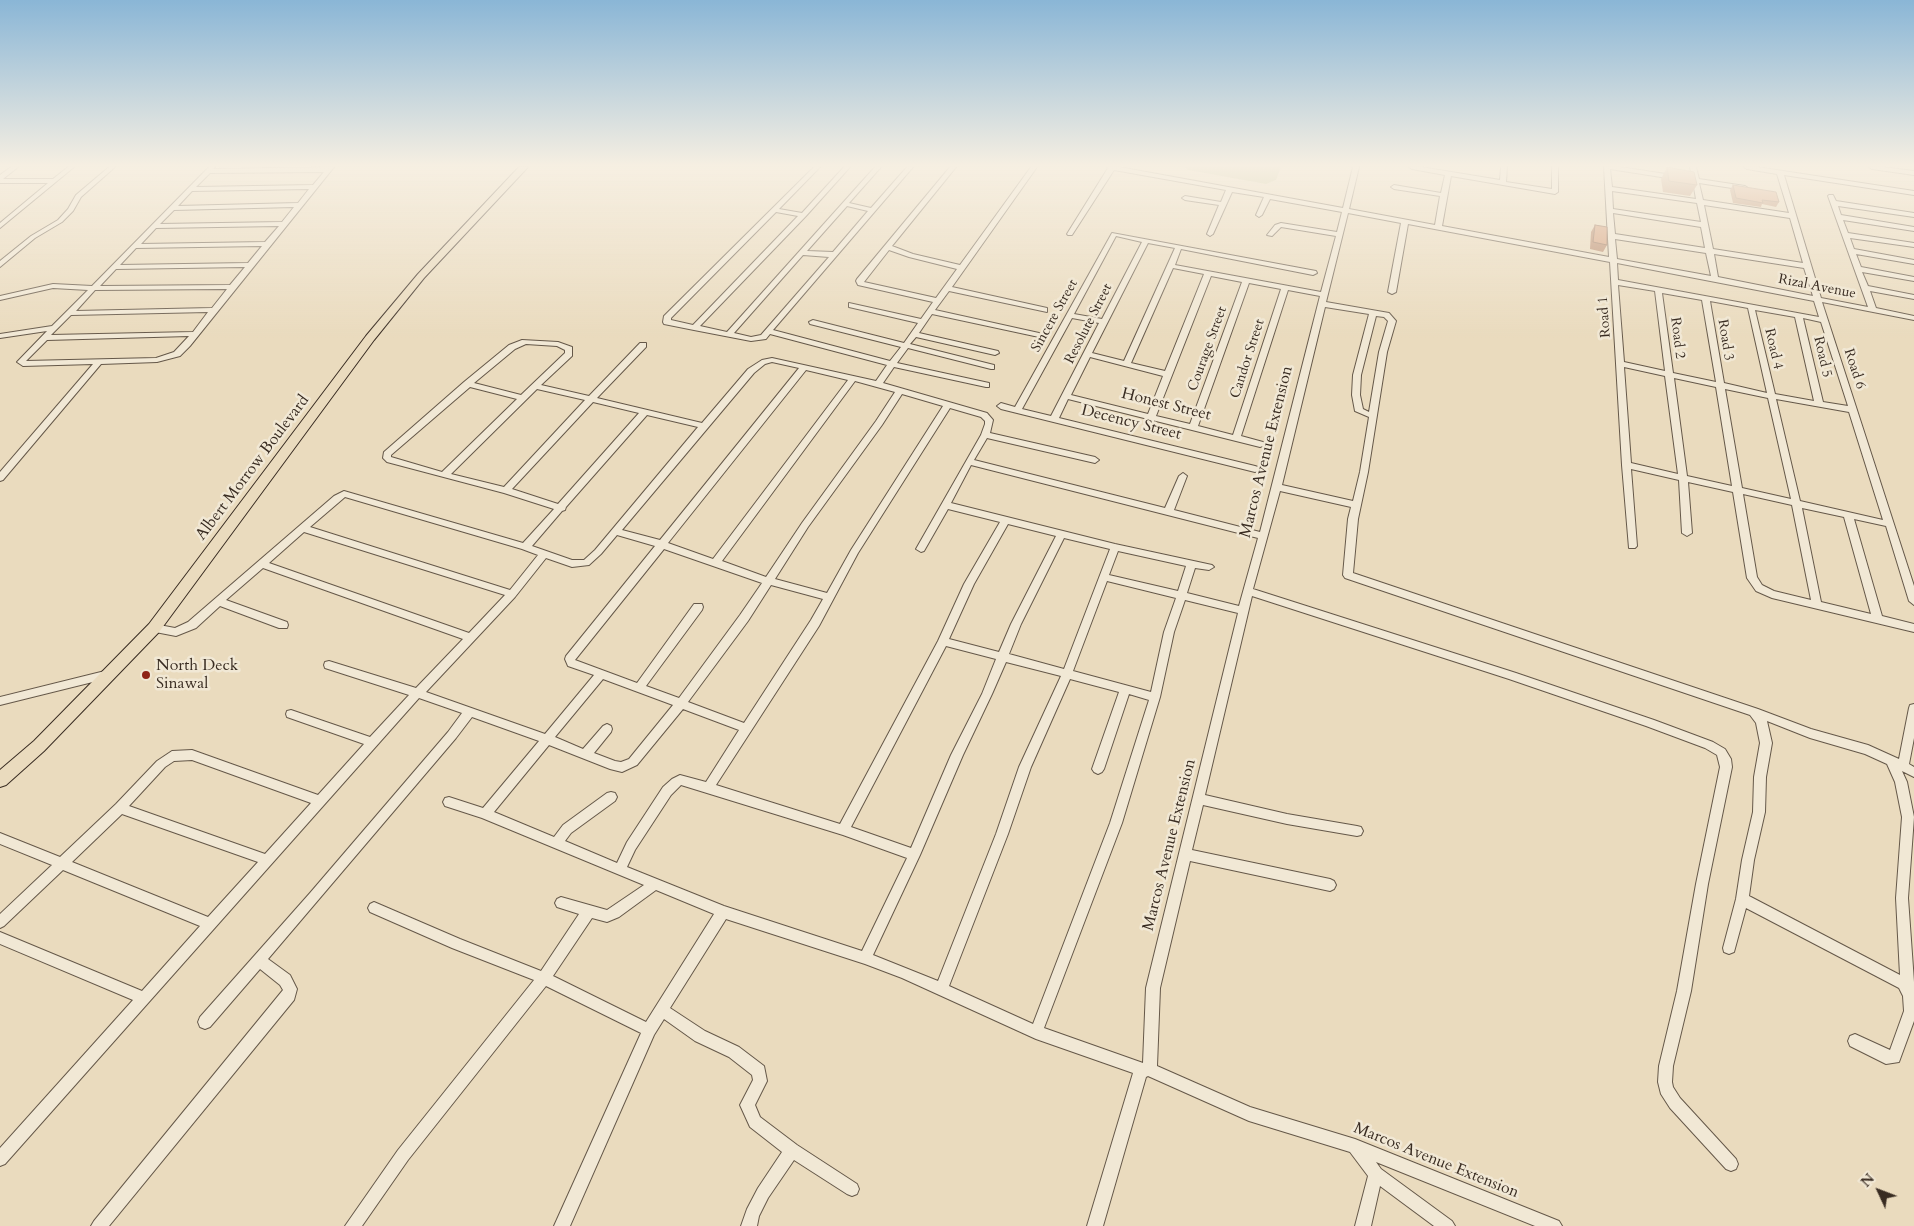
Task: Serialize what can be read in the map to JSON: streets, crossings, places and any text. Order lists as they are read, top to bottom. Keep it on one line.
{"streets":{"main road":["Albert Morrow Boulevard"],"street":["Rizal Avenue","Sincere Street","Road 1","Resolute Street","Road 2","Road 3","Courage Street","Road 4","Road 5","Candor Street","Road 6","Honest Street","Decency Street","Marcos Avenue Extension"]},"crossings":[["Rizal Avenue","Road 1"],["Rizal Avenue","Road 6"],["Sincere Street","Resolute Street"],["Sincere Street","Decency Street"],["Resolute Street","Honest Street"],["Resolute Street","Decency Street"],["Road 3","Road 4"],["Courage Street","Honest Street"],["Candor Street","Honest Street"]],"places":["North Deck Sinawal"],"north":"top left"}
